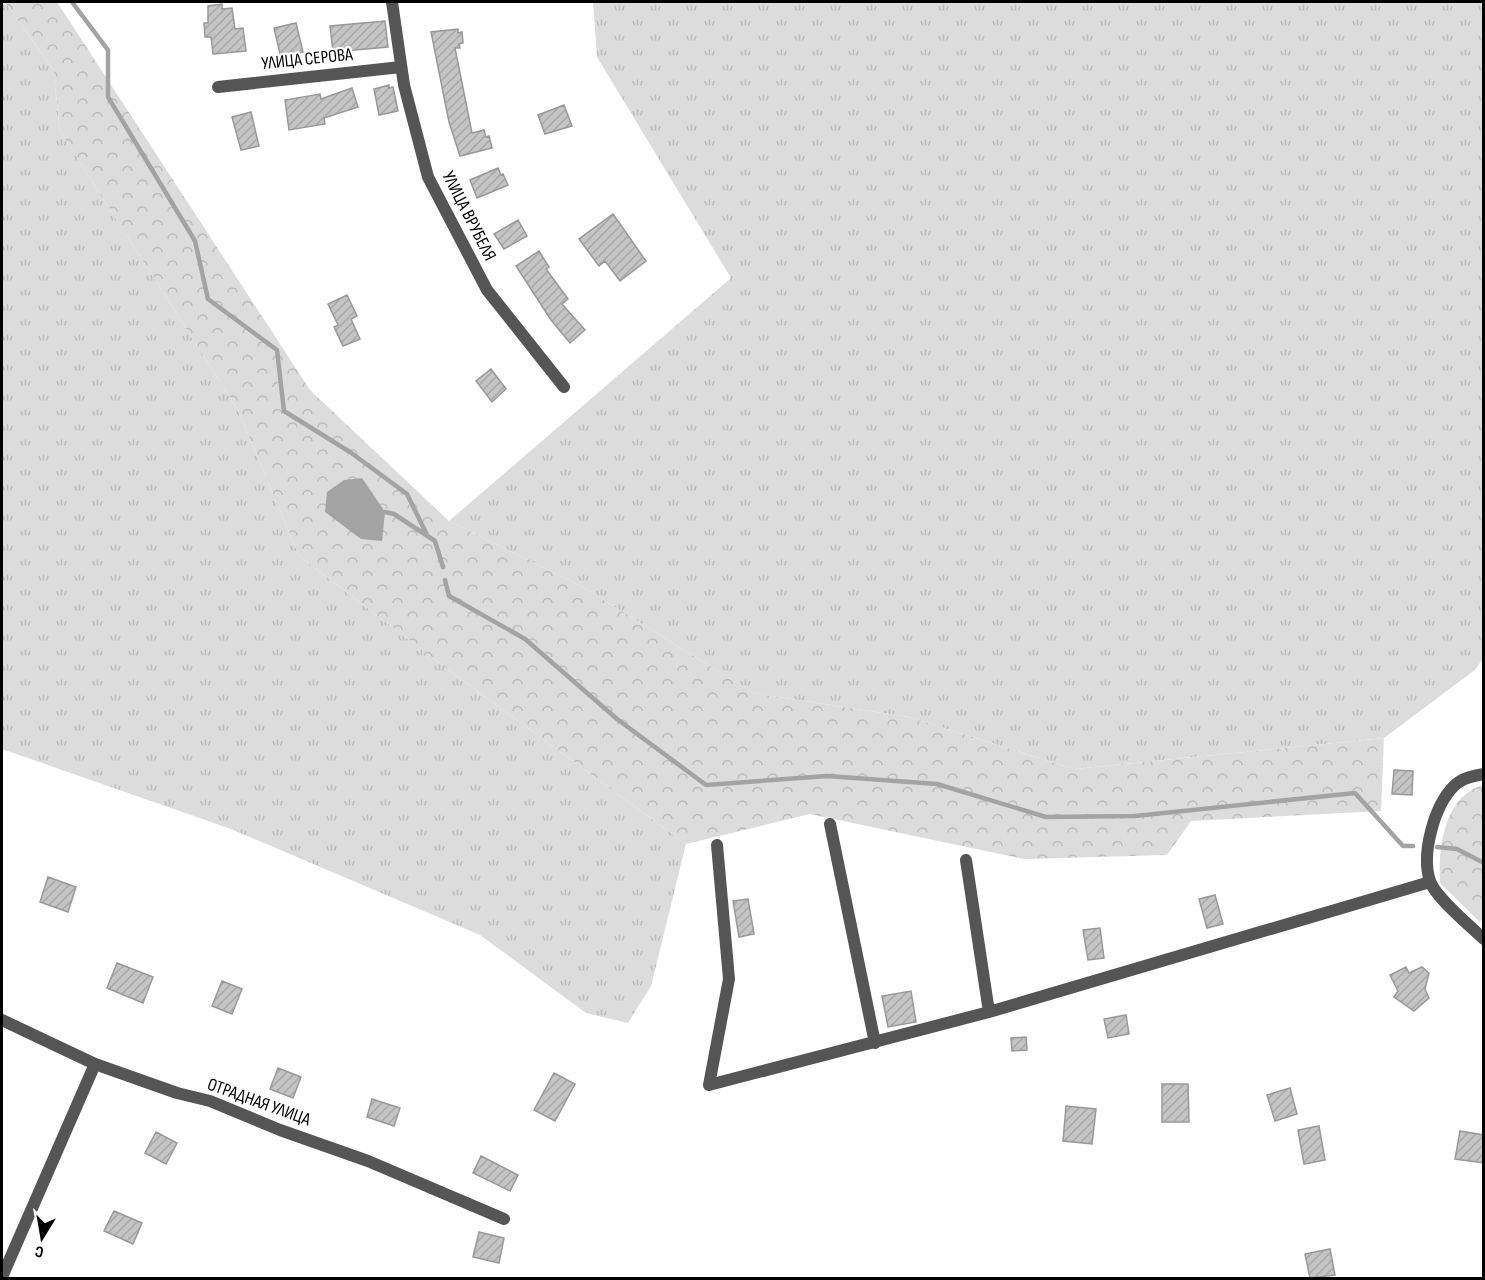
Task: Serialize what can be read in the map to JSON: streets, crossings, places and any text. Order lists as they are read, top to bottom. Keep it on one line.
{"streets":{"street":["УЛИЦА СЕРОВА","УЛИЦА ВРУБЕЛЯ","ОТРАДНАЯ УЛИЦА"]},"crossings":[["УЛИЦА СЕРОВА","УЛИЦА ВРУБЕЛЯ"]],"north":"bottom"}
